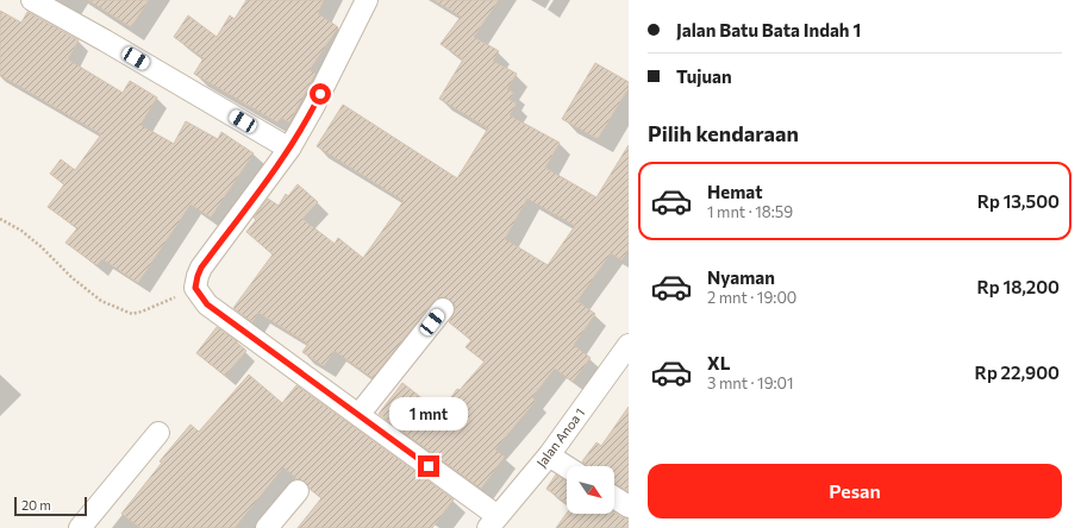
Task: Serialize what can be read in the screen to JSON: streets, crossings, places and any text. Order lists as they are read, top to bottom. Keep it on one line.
{"streets":{"street":["Jalan Anoa 1"]},"scale_bar":"20 m","north":"bottom right","page":{"banner":["Jalan Batu Bata Indah 1","Tujuan"],"heading":"Pilih kendaraan","list":[{"name":"Hemat","note":"1 mnt · 18:59","value":"Rp 13,500"},{"name":"Nyaman","note":"2 mnt · 19:00","value":"Rp 18,200"},{"name":"XL","note":"3 mnt · 19:01","value":"Rp 22,900"}],"bubble":"1 mnt","buttons":"Pesan","scale":"20 m"}}
